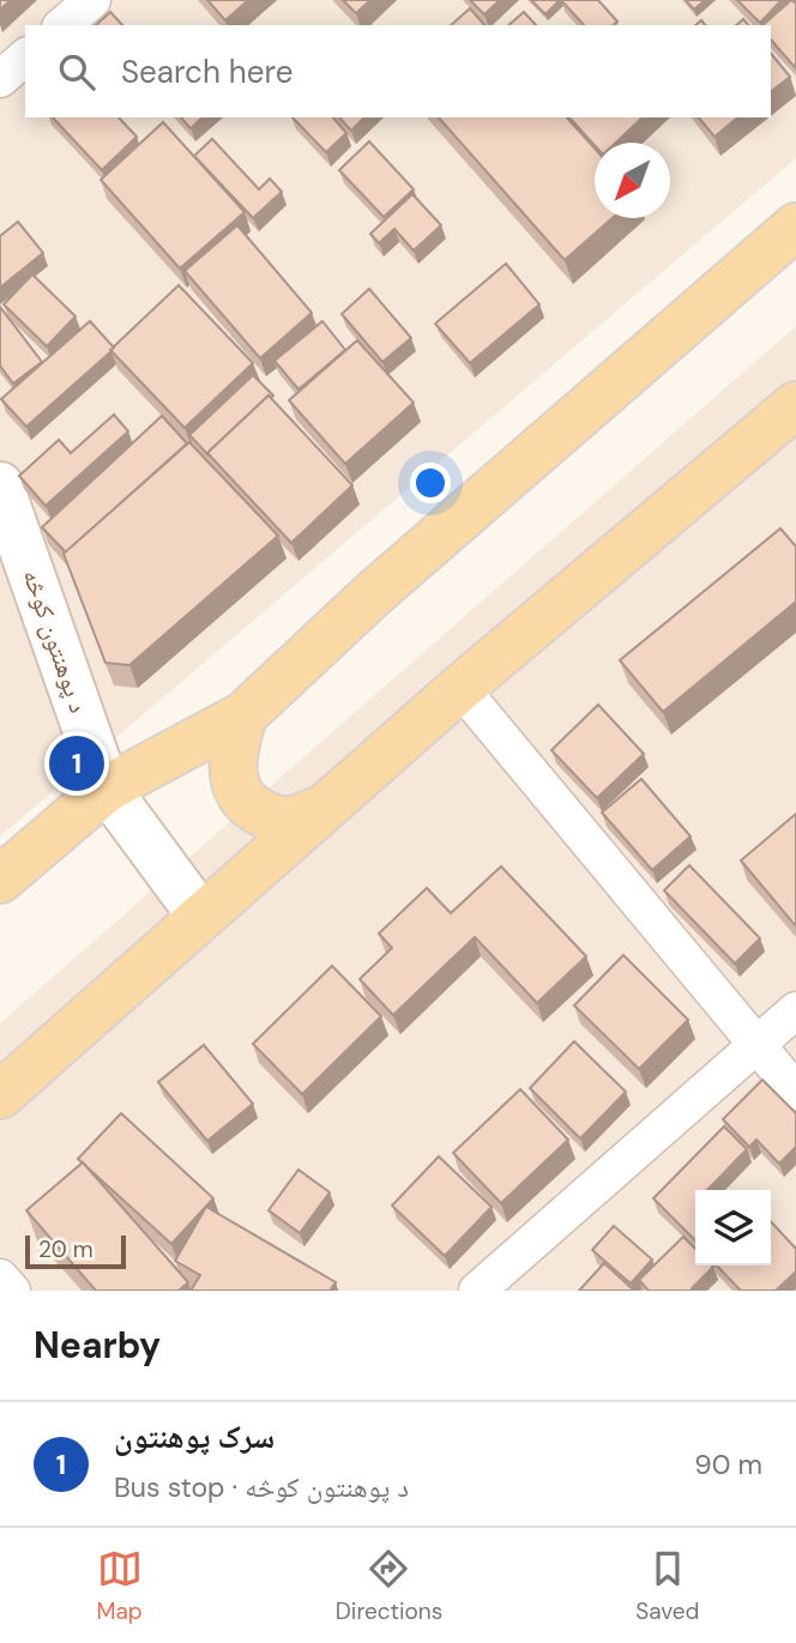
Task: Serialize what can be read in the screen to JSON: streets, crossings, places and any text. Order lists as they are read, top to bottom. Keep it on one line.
{"streets":{"street":["د پوهنتون کوڅه"]},"scale_bar":"20 m","north":"bottom left","page":{"search":"Search here","pins":"1","scale":"20 m","heading":"Nearby","list":[{"mark":"1","name":"سرک پوهنتون","note":"Bus stop · د پوهنتون کوڅه","value":"90 m"}],"nav":["Map","Directions","Saved"]}}
